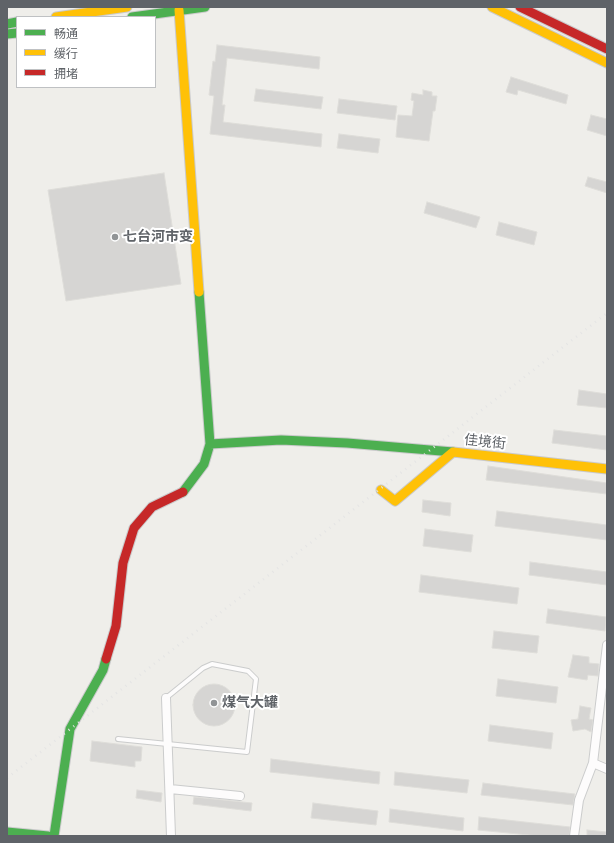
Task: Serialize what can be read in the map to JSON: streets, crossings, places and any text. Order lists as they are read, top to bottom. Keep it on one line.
{"streets":{"main road":["佳境街"]},"places":["七台河市变","煤气大罐"],"legend":["畅通","缓行","拥堵"]}
